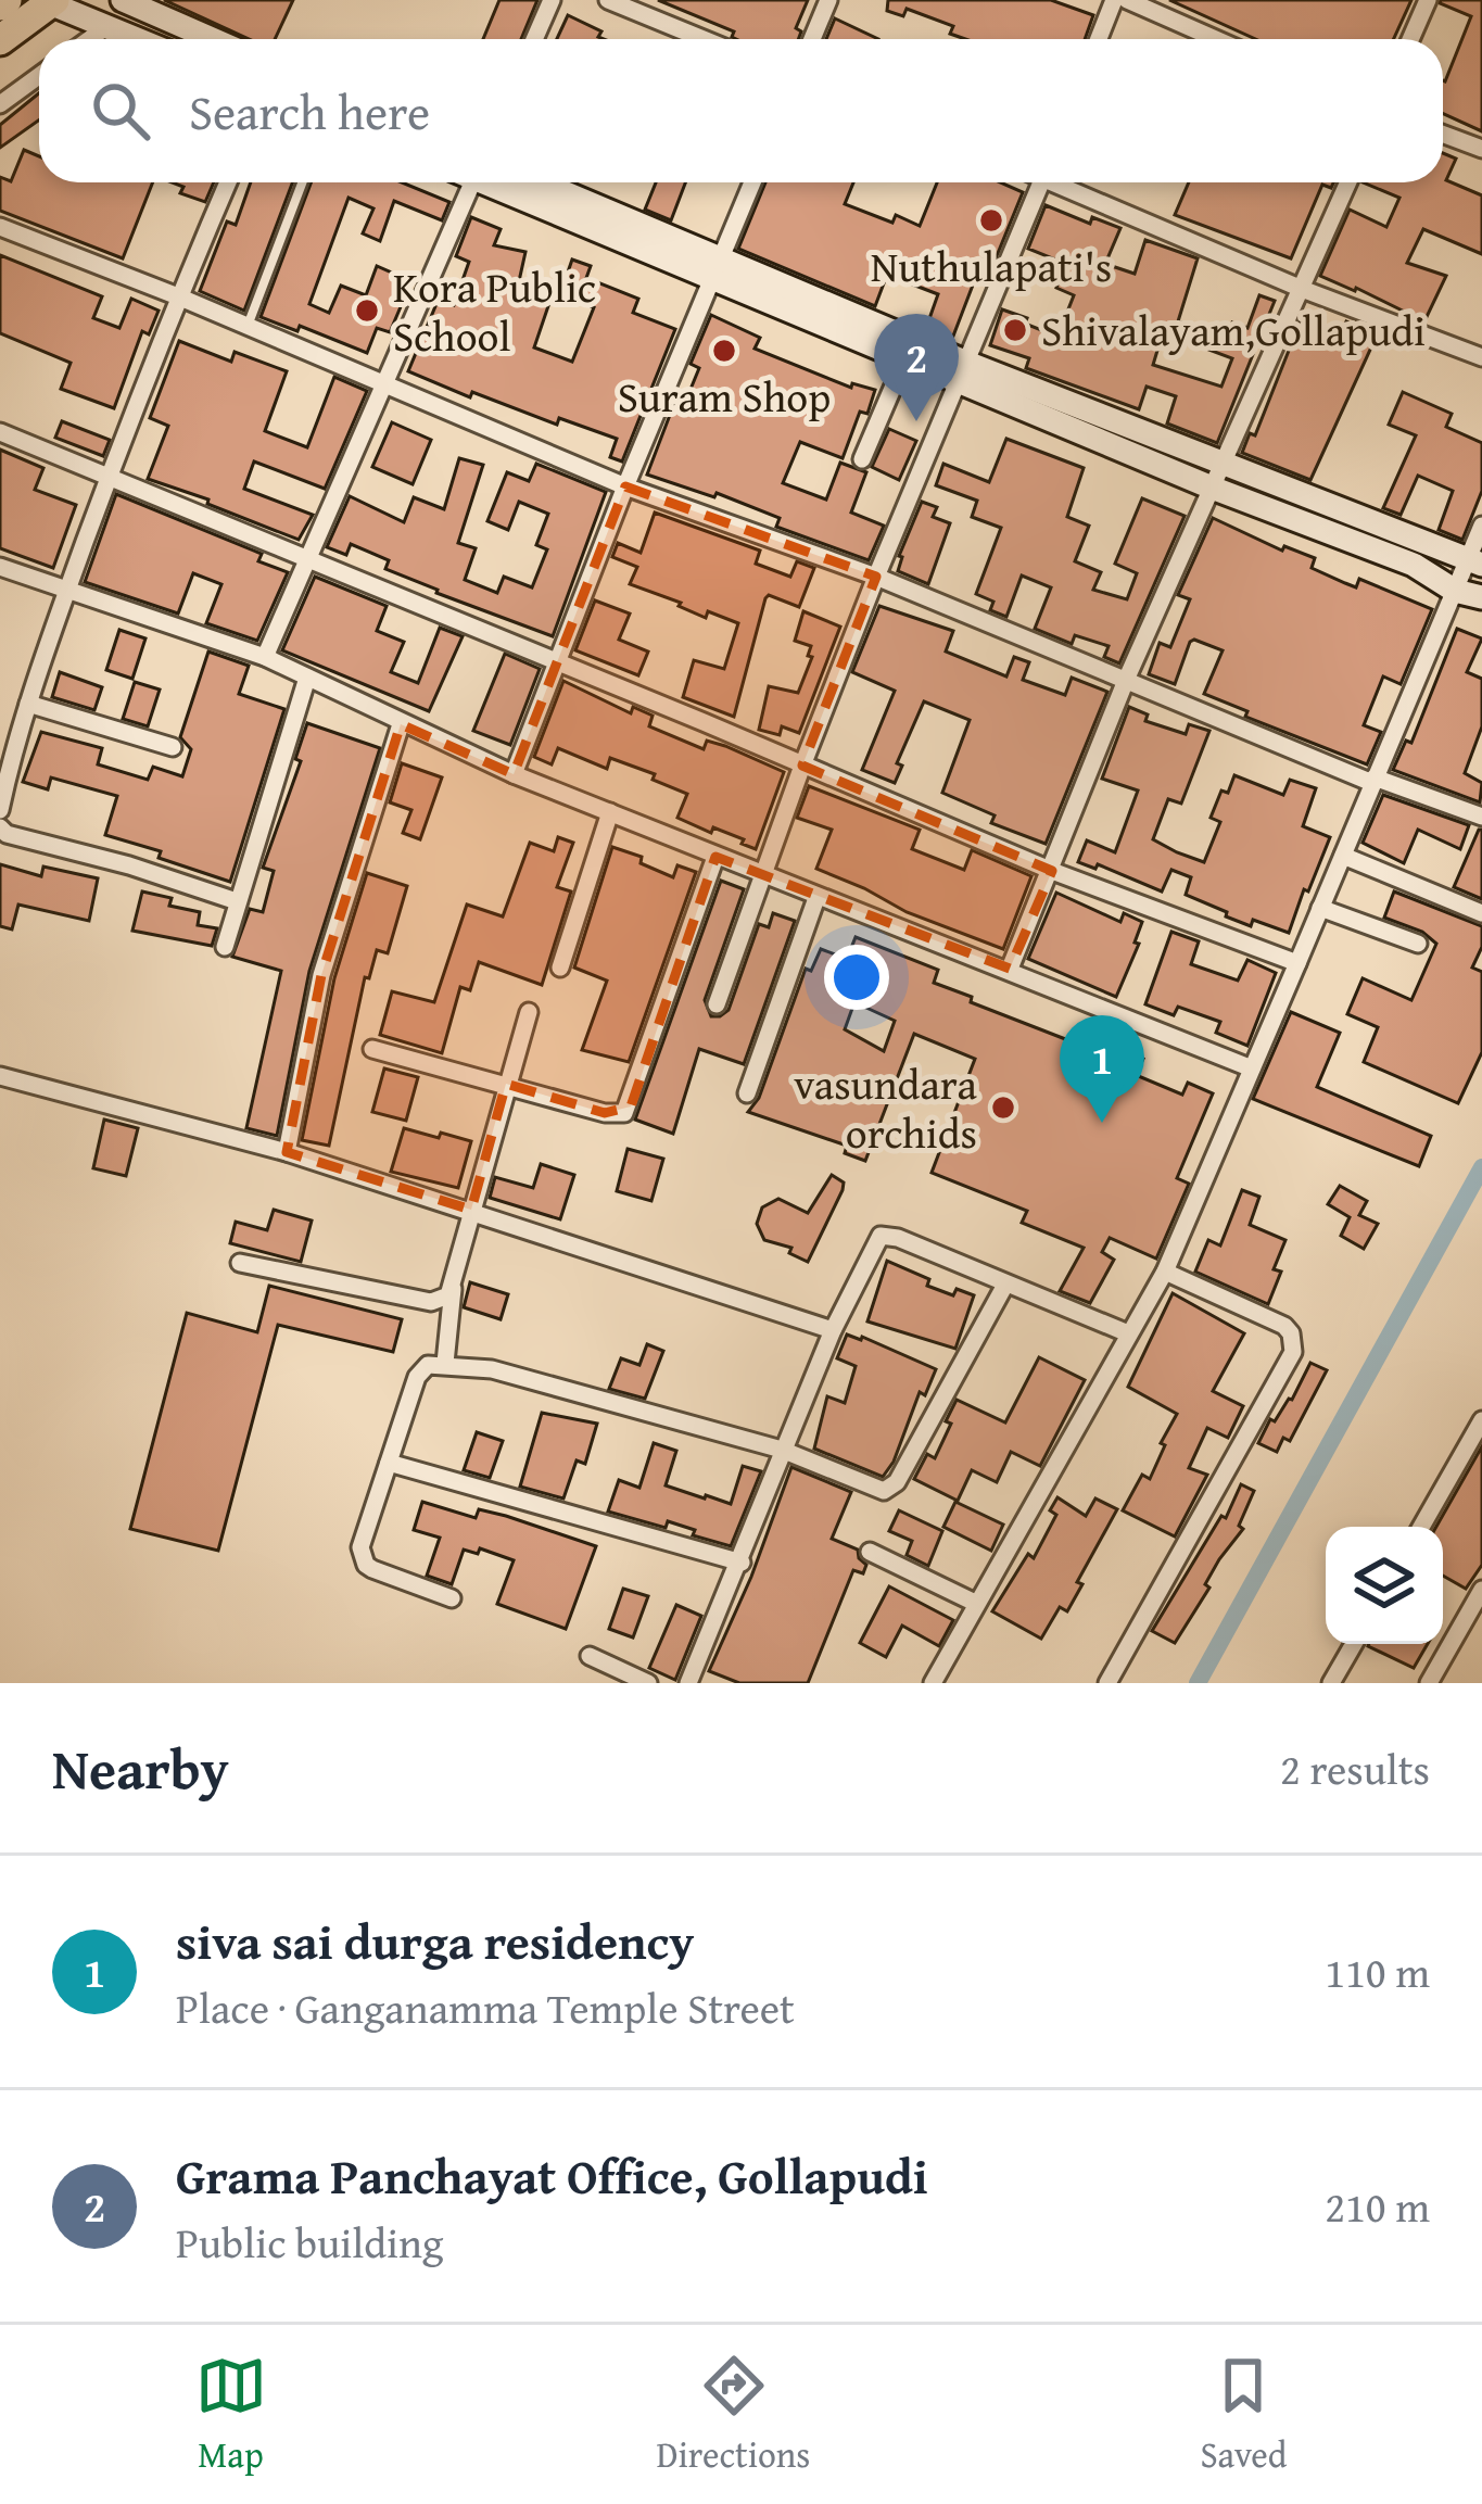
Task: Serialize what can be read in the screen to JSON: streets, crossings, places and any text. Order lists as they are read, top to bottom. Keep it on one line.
{"places":["Nuthulapati's","Kora Public School","Shivalayam,Gollapudi","Suram Shop","vasundara orchids"],"page":{"search":"Search here","pins":["2","1"],"heading":["Nearby","2 results"],"list":[{"mark":"1","name":"siva sai durga residency","note":"Place · Ganganamma Temple Street","value":"110 m"},{"mark":"2","name":"Grama Panchayat Office, Gollapudi","note":"Public building","value":"210 m"}],"nav":["Map","Directions","Saved"]}}
